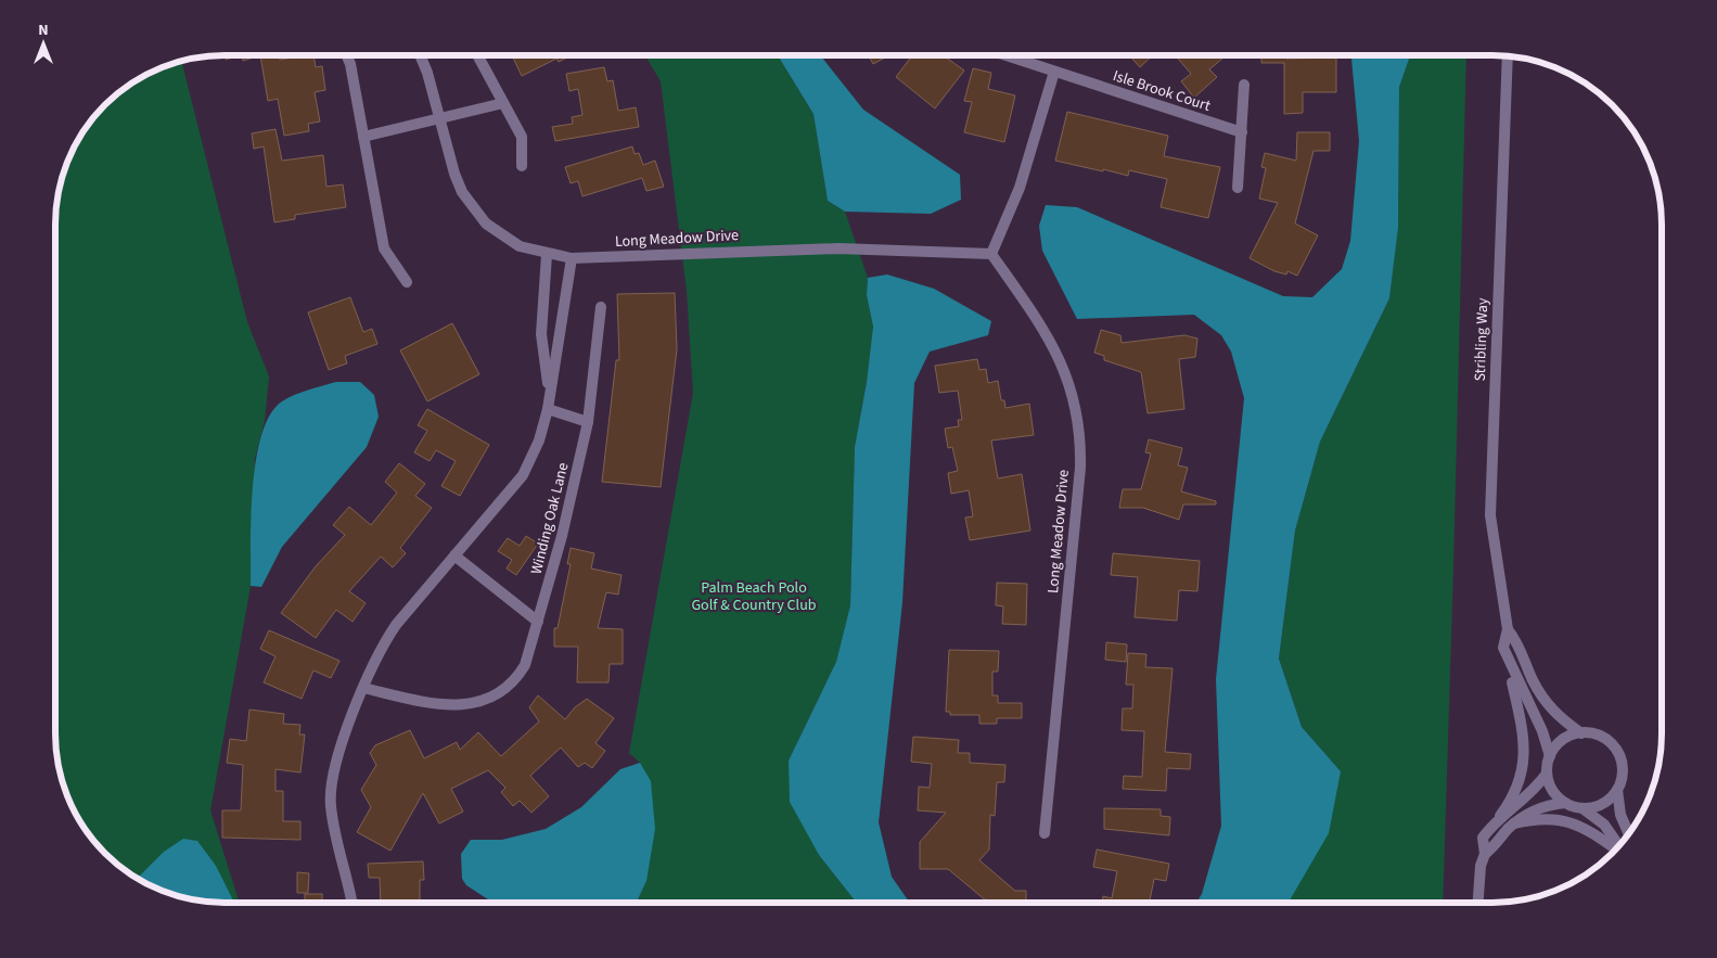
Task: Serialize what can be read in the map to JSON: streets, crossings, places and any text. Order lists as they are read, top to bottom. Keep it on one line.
{"streets":{"street":["Isle Brook Court","Long Meadow Drive","Stribling Way","Winding Oak Lane"]},"crossings":[["Long Meadow Drive","Winding Oak Lane"]],"parks":["Palm Beach Polo Golf & Country Club"],"north":"top"}
